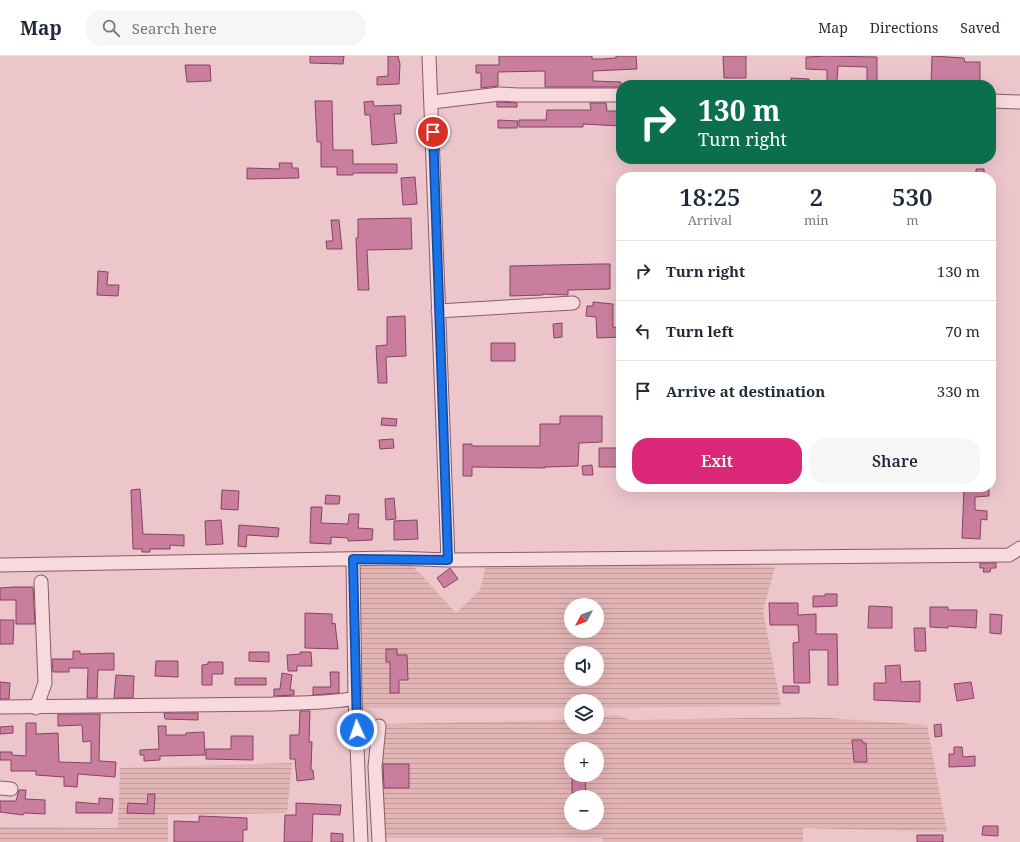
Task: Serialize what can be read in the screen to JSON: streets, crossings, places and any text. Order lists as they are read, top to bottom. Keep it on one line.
{"north":"bottom left","page":{"header":"Map","search":"Search here","nav":["Map","Directions","Saved"],"turn":["130 m","Turn right"],"eta":["18:25","Arrival","2","min","530","m"],"list":[{"name":"Turn right","value":"130 m"},{"name":"Turn left","value":"70 m"},{"name":"Arrive at destination","value":"330 m"}],"buttons":["Exit","Share"],"map_buttons":["+","−"]}}
